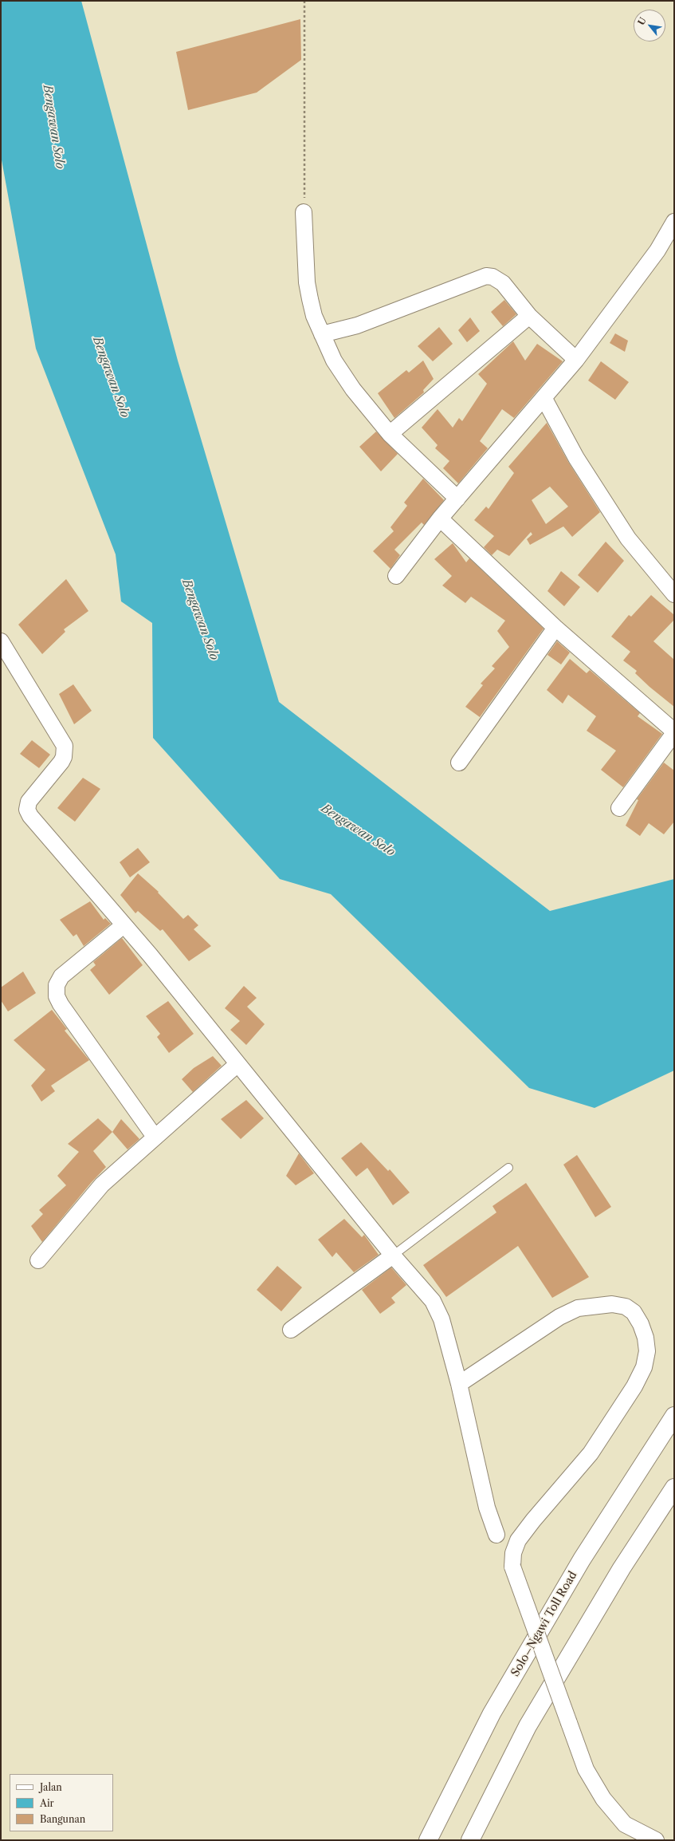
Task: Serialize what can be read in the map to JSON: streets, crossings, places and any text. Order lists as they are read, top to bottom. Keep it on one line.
{"streets":{"highway":["Solo–Ngawi Toll Road"]},"water":["Bengawan Solo"],"legend":["Jalan","Air","Bangunan"],"north":"top left"}
